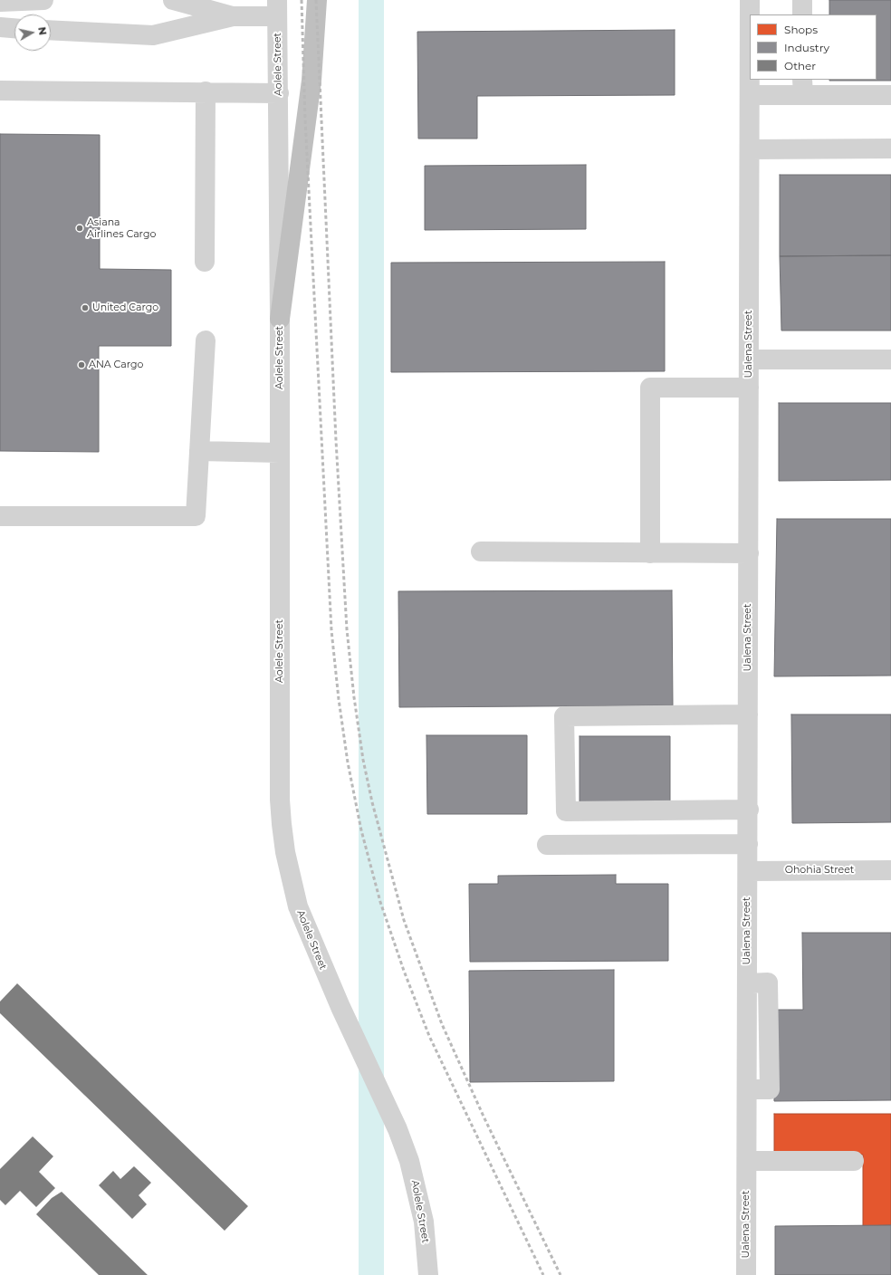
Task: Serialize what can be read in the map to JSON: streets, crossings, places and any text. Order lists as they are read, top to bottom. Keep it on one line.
{"streets":{"street":["Aolele Street","Ualena Street","Ohohia Street"]},"crossings":[["Ualena Street","Ohohia Street"]],"places":["Asiana Airlines Cargo","United Cargo","ANA Cargo"],"legend":["Shops","Industry","Other"],"north":"right"}
